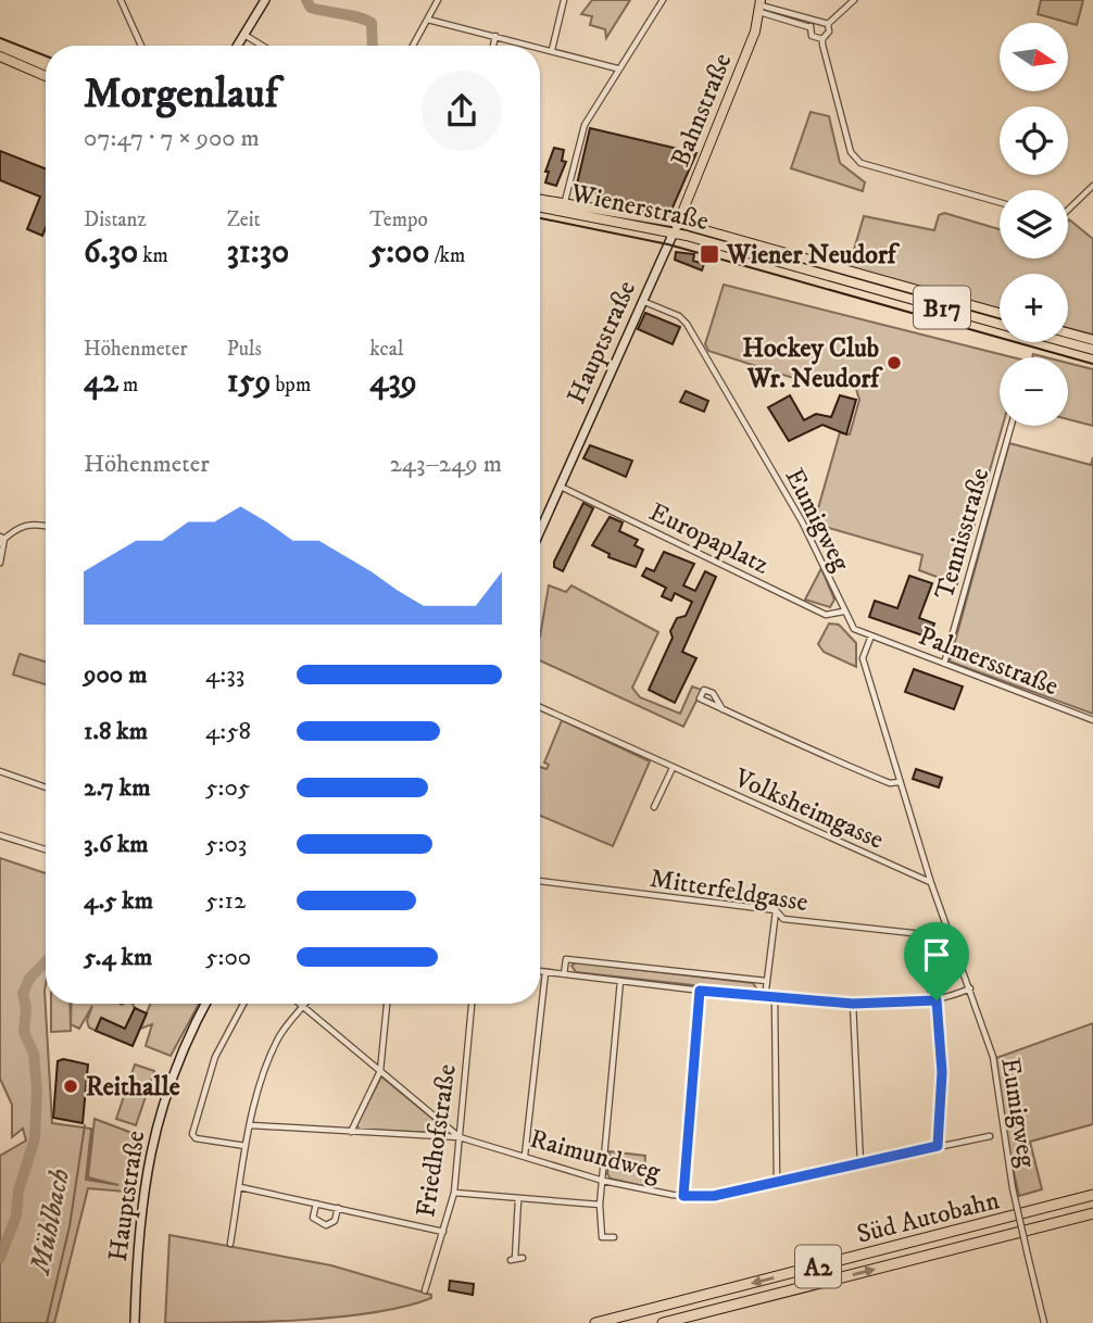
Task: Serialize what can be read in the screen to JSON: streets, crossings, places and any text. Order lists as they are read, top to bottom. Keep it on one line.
{"streets":{"highway":["Süd Autobahn","A2"],"main road":["Bahnstraße","Wienerstraße","B17"],"street":["Hauptstraße","Eumigweg","Tennisstraße","Europaplatz","Palmersstraße","Volksheimgasse","Mitterfeldgasse","Friedhofstraße","Raimundweg"]},"crossings":[["Bahnstraße","Wienerstraße"],["Bahnstraße","Hauptstraße"],["Wienerstraße","B17"],["Wienerstraße","Hauptstraße"],["Hauptstraße","Eumigweg"],["Hauptstraße","Europaplatz"],["Eumigweg","Europaplatz"],["Eumigweg","Palmersstraße"],["Eumigweg","Volksheimgasse"],["Tennisstraße","Palmersstraße"],["Friedhofstraße","Raimundweg"]],"water":["Mühlbach"],"places":{"transit":["Wiener Neudorf"],"other":["Hockey Club Wr. Neudorf","Reithalle"]},"north":"right","page":{"map_buttons":["+","−"],"heading":["Morgenlauf","07:47 · 7 × 900 m"],"stats":[["Distanz","6.30 km"],["Zeit","31:30"],["Tempo","5:00 /km"],["Höhenmeter","42 m"],["Puls","159 bpm"],["kcal","439"]],"chart":["Höhenmeter","243–249 m"],"list":[{"name":"900 m","note":"4:33"},{"name":"1.8 km","note":"4:58"},{"name":"2.7 km","note":"5:05"},{"name":"3.6 km","note":"5:03"},{"name":"4.5 km","note":"5:12"},{"name":"5.4 km","note":"5:00"}]}}
